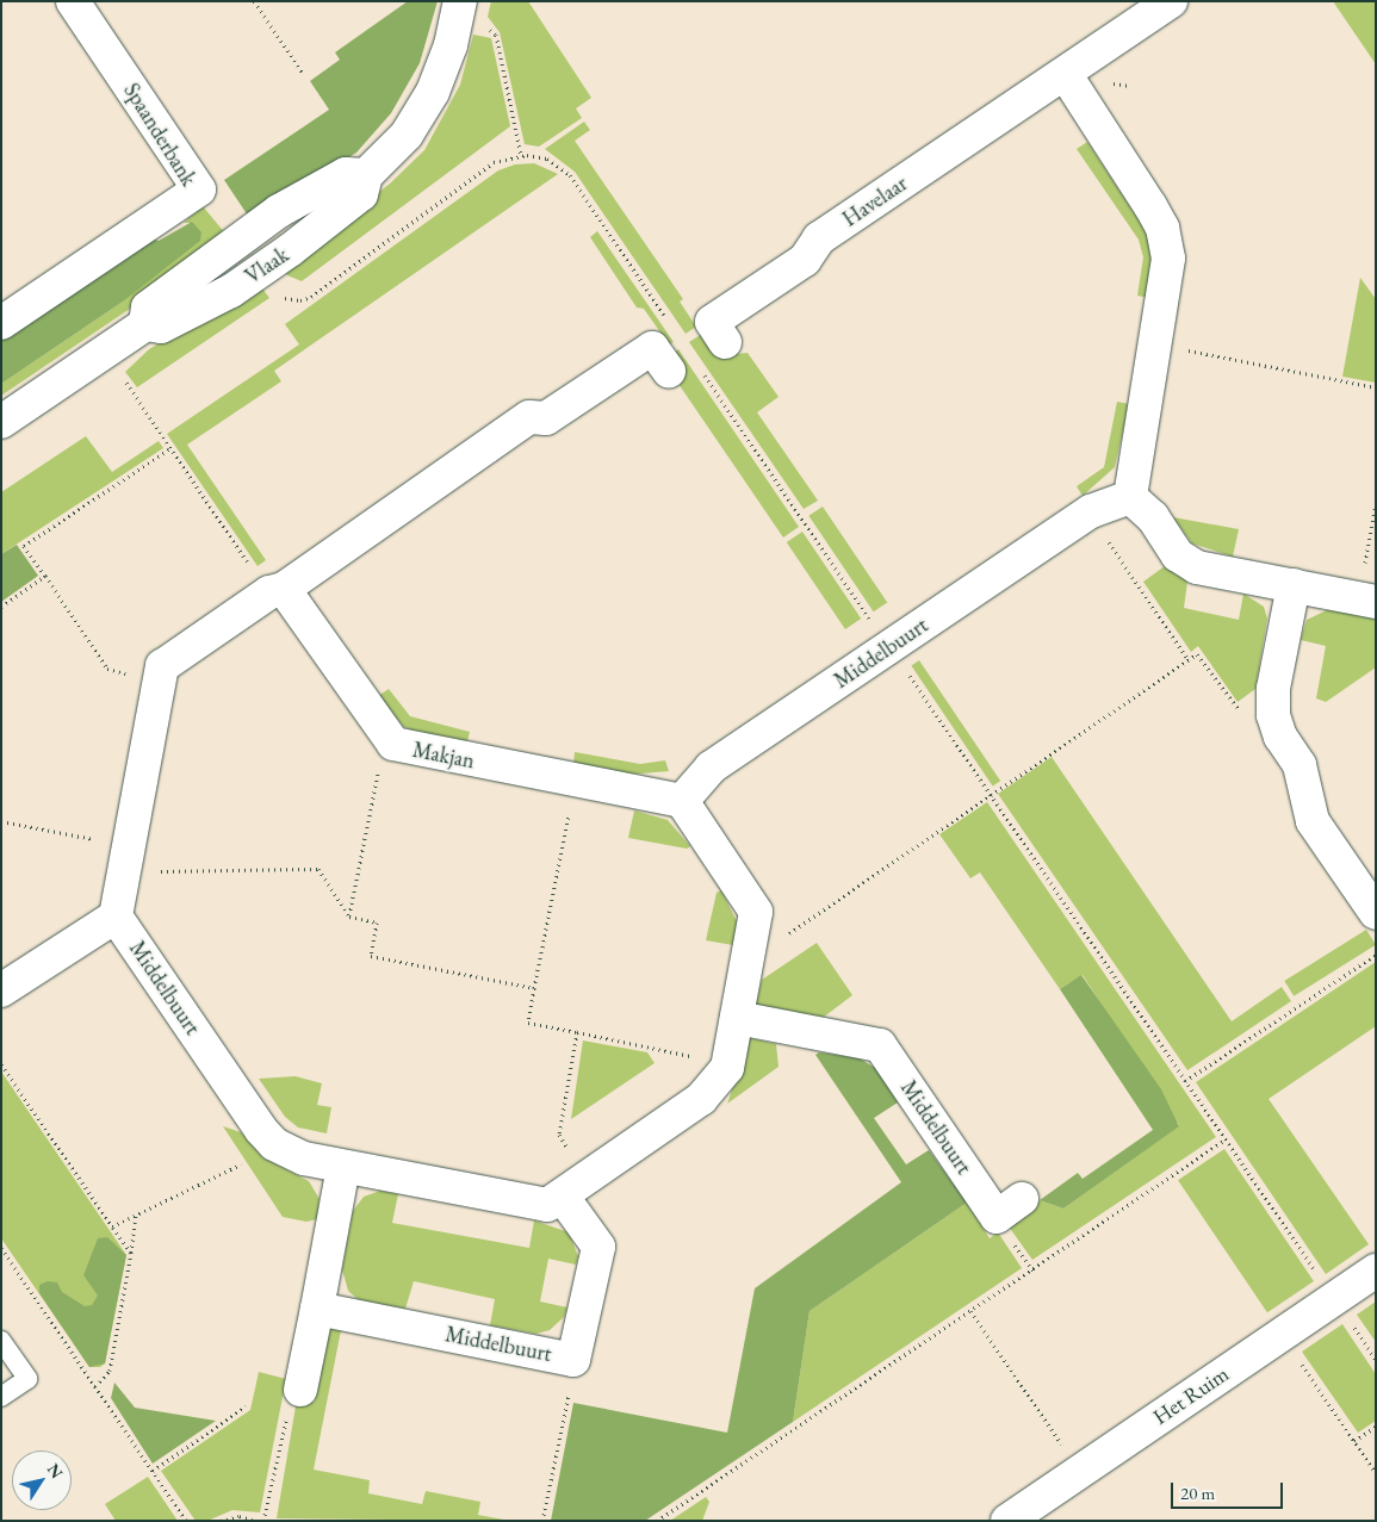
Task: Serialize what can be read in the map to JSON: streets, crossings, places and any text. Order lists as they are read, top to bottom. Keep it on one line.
{"streets":{"street":["Spaanderbank","Havelaar","Vlaak","Middelbuurt","Makjan","Het Ruim"]},"crossings":[["Middelbuurt","Makjan"]],"scale_bar":"20 m","north":"top right"}
